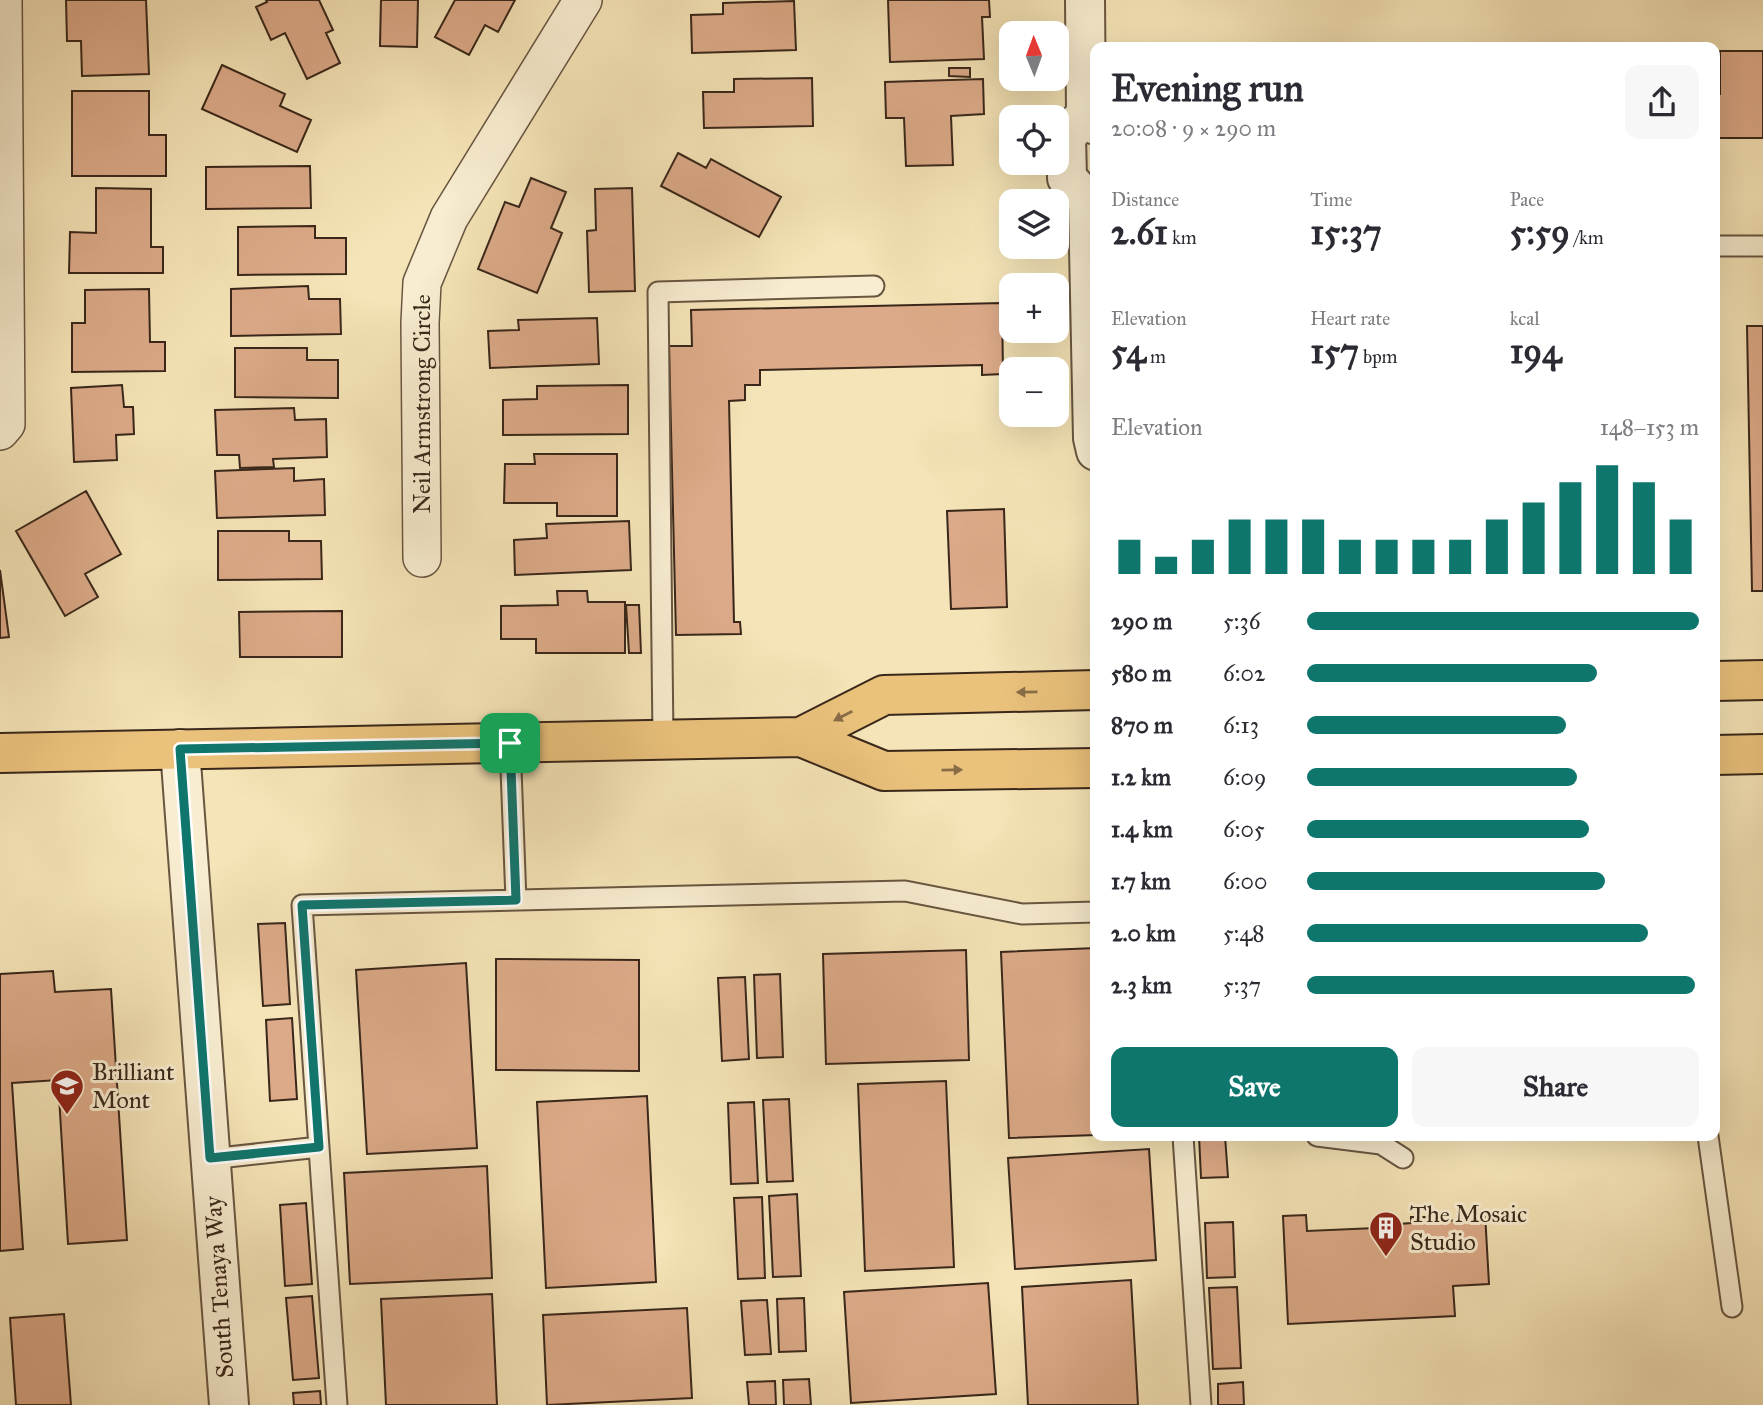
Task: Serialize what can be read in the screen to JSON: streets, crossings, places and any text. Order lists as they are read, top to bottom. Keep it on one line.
{"streets":{"street":["Neil Armstrong Circle","South Tenaya Way"]},"places":{"school or university":["Brilliant Mont"],"building":["The Mosaic Studio"]},"north":"top","page":{"map_buttons":["+","−"],"heading":["Evening run","20:08 · 9 × 290 m"],"stats":[["Distance","2.61 km"],["Time","15:37"],["Pace","5:59 /km"],["Elevation","54 m"],["Heart rate","157 bpm"],["kcal","194"]],"chart":["Elevation","148–153 m"],"list":[{"name":"290 m","note":"5:36"},{"name":"580 m","note":"6:02"},{"name":"870 m","note":"6:13"},{"name":"1.2 km","note":"6:09"},{"name":"1.4 km","note":"6:05"},{"name":"1.7 km","note":"6:00"},{"name":"2.0 km","note":"5:48"},{"name":"2.3 km","note":"5:37"}],"buttons":["Save","Share"]}}
